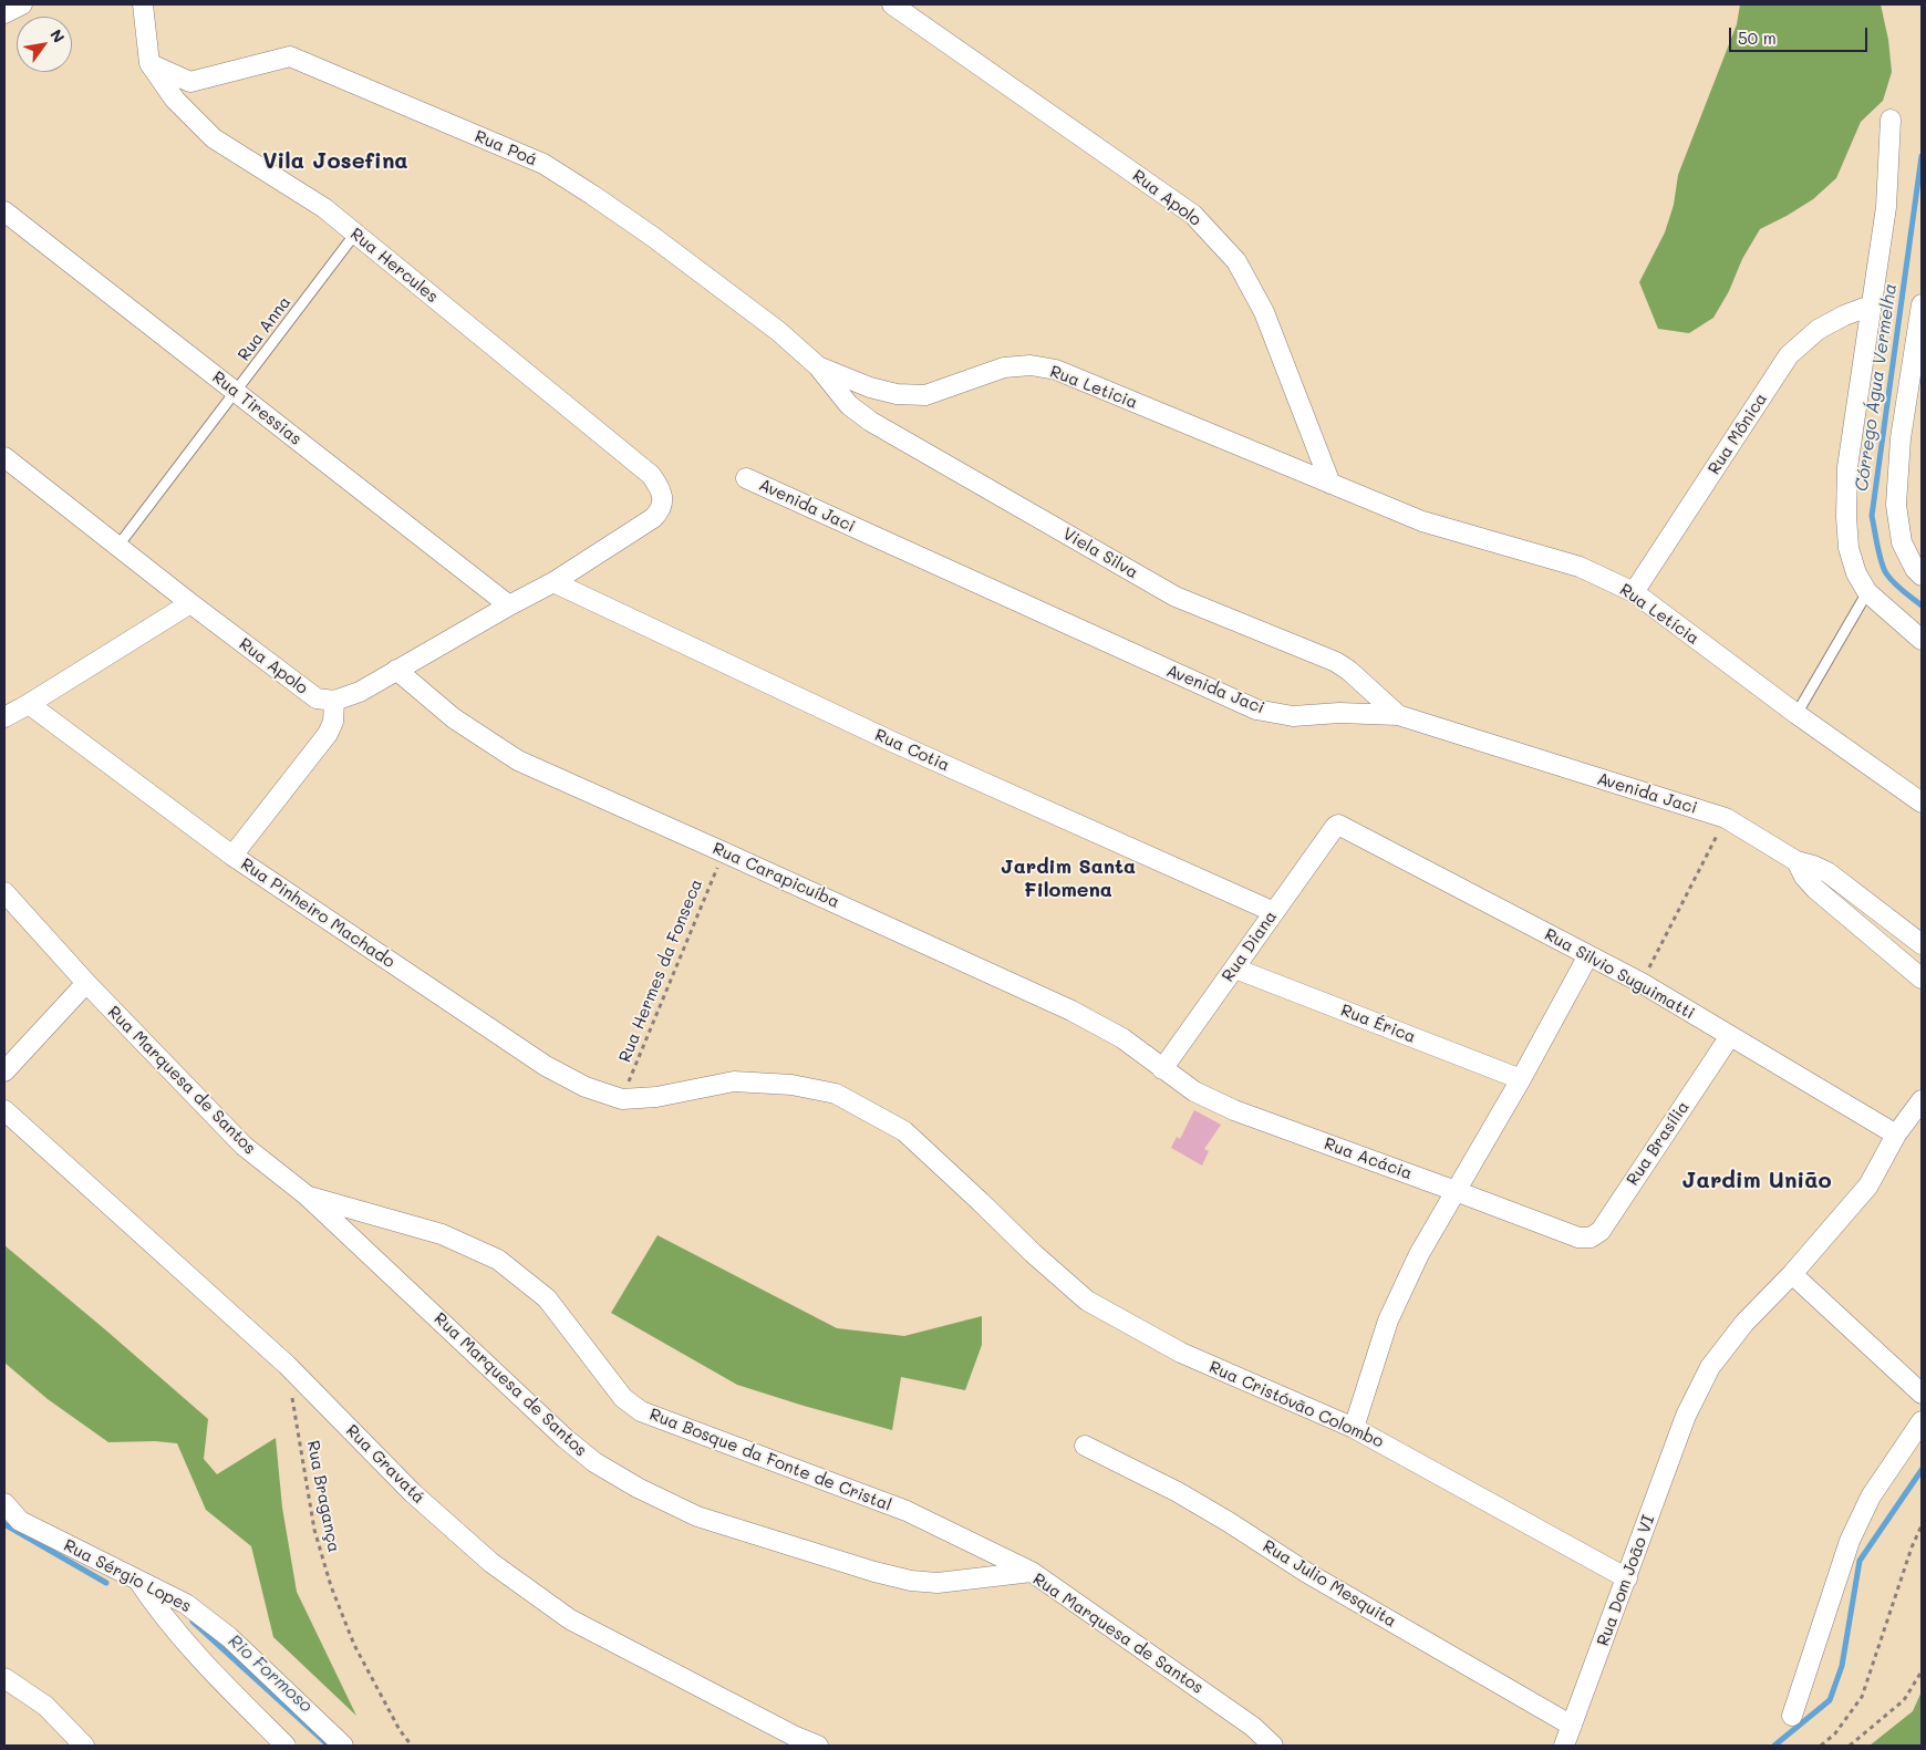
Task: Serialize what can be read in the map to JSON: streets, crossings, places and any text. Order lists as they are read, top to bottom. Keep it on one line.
{"streets":{"street":["Rua Poá","Rua Apolo","Rua Hercules","Rua Leticia","Rua Tiressias","Rua Mônica","Avenida Jaci","Viela Silva","Rua Letícia","Rua Cotia","Rua Carapicuíba","Rua Pinheiro Machado","Rua Diana","Rua Silvio Suguimatti","Rua Érica","Rua Marquesa de Santos","Rua Brasília","Rua Acácia","Rua Cristóvão Colombo","Rua Bosque da Fonte de Cristal","Rua Gravatá","Rua Sérgio Lopes","Rua Dom João VI","Rua Julio Mesquita"],"lane":["Rua Anna"],"path":["Rua Hermes da Fonseca","Rua Bragança"]},"crossings":[["Rua Poá","Rua Hercules"],["Rua Poá","Rua Leticia"],["Rua Poá","Viela Silva"],["Rua Apolo","Rua Anna"],["Rua Apolo","Rua Leticia"],["Rua Apolo","Rua Letícia"],["Rua Hercules","Rua Anna"],["Rua Hercules","Rua Cotia"],["Rua Anna","Rua Tiressias"],["Rua Leticia","Viela Silva"],["Rua Leticia","Rua Letícia"],["Rua Mônica","Rua Letícia"],["Avenida Jaci","Viela Silva"],["Rua Cotia","Rua Diana"],["Rua Carapicuíba","Rua Diana"],["Rua Carapicuíba","Rua Hermes da Fonseca"],["Rua Carapicuíba","Rua Acácia"],["Rua Pinheiro Machado","Rua Hermes da Fonseca"],["Rua Pinheiro Machado","Rua Cristóvão Colombo"],["Rua Diana","Rua Silvio Suguimatti"],["Rua Diana","Rua Érica"],["Rua Diana","Rua Acácia"],["Rua Hermes da Fonseca","Rua Cristóvão Colombo"],["Rua Silvio Suguimatti","Rua Brasília"],["Rua Silvio Suguimatti","Rua Dom João VI"],["Rua Marquesa de Santos","Rua Bosque da Fonte de Cristal"],["Rua Brasília","Rua Acácia"],["Rua Cristóvão Colombo","Rua Dom João VI"],["Rua Dom João VI","Rua Julio Mesquita"]],"districts":["Vila Josefina","Jardim Santa Filomena","Jardim União"],"water":["Córrego Água Vermelha","Rio Formoso"],"scale_bar":"50 m","north":"top right"}
